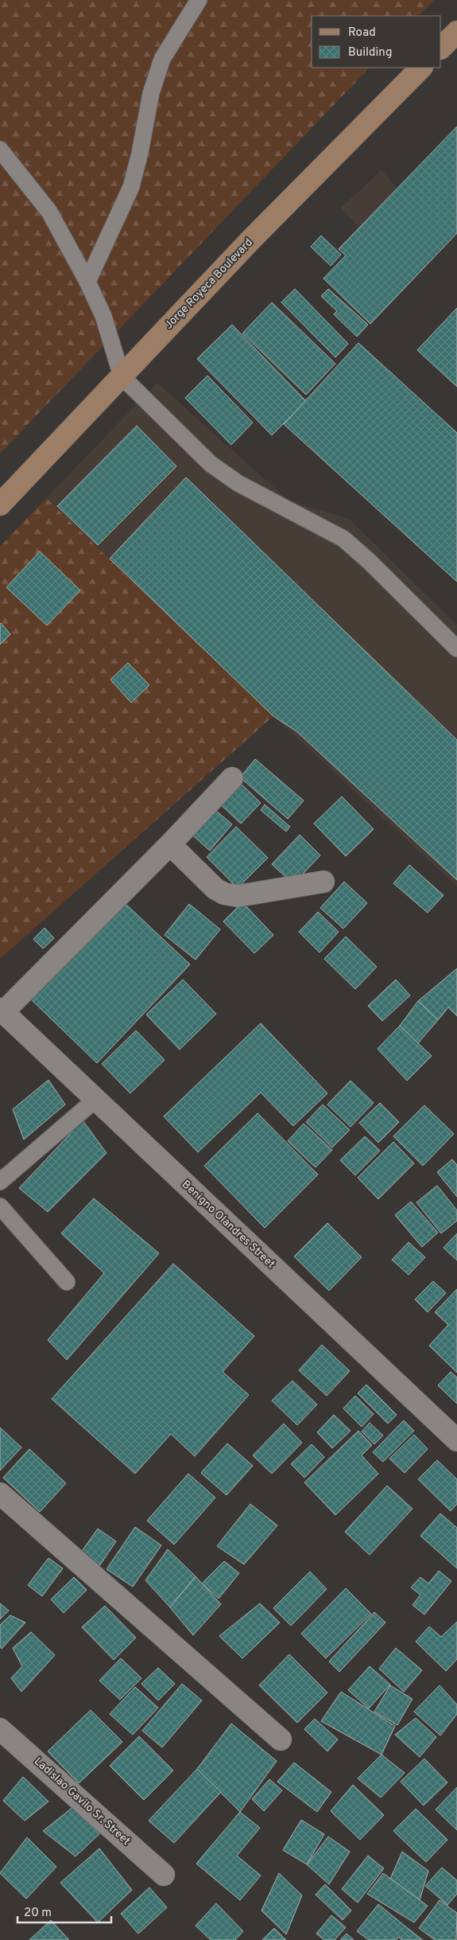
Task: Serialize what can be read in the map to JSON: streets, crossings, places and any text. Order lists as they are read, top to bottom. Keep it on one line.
{"streets":{"street":["Jorge Royeca Boulevard","Benigno Olandres Street","Ladislao Gavilo Sr. Street"]},"legend":["Road","Building"],"scale_bar":"20 m"}
